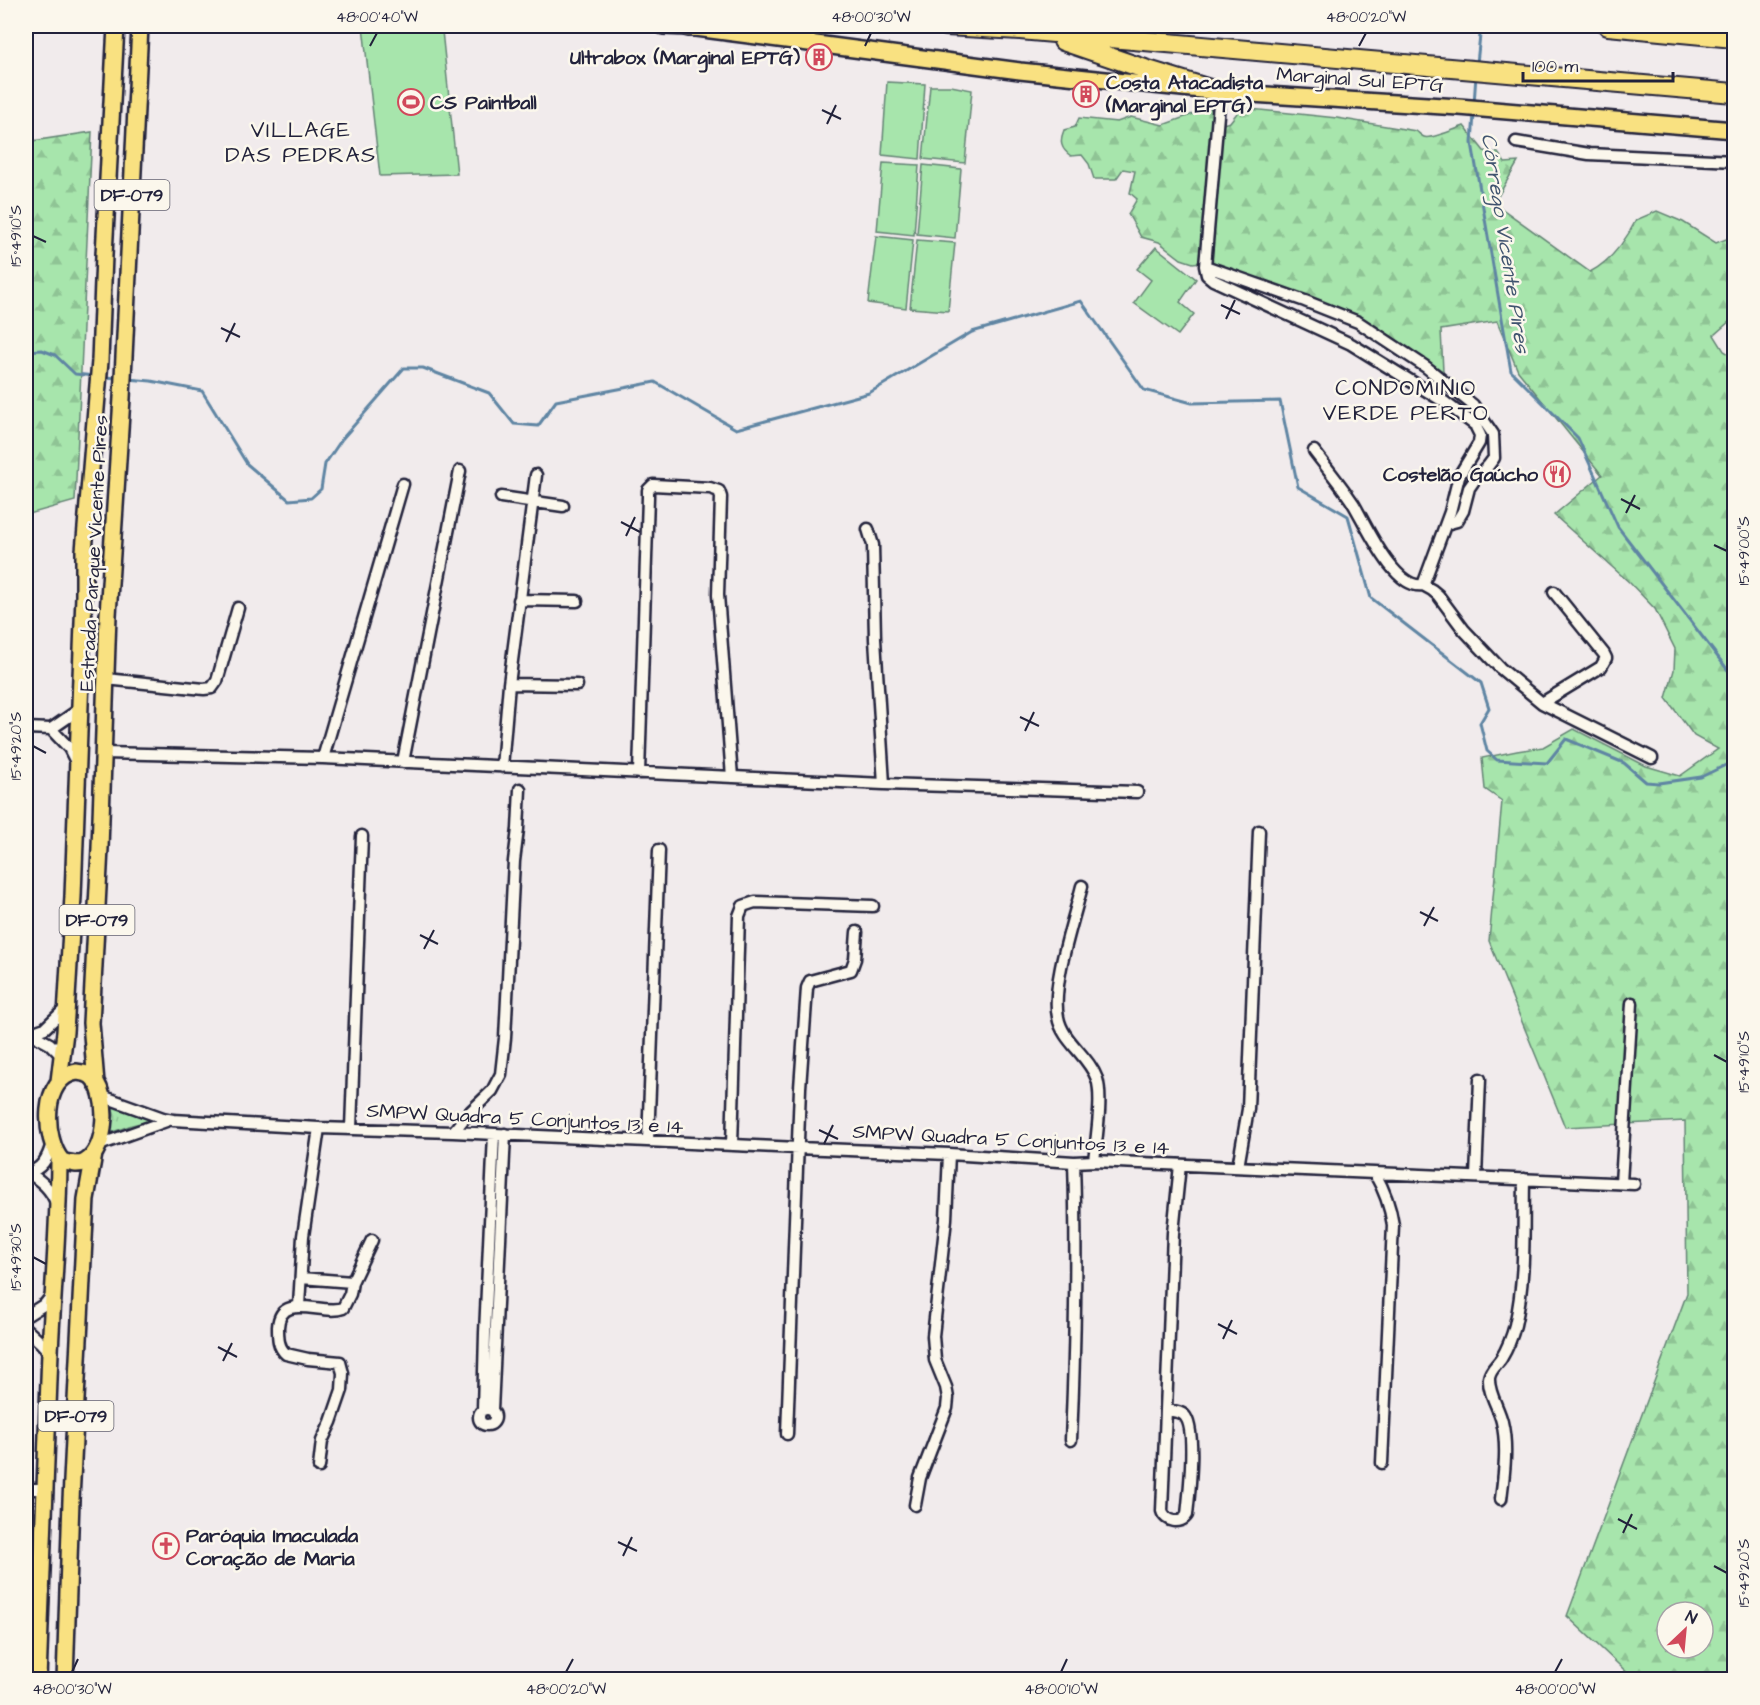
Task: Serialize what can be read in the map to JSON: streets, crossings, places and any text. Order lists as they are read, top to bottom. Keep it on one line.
{"streets":{"main road":["Marginal Sul EPTG","DF-079","Estrada Parque Vicente Pires"],"street":["SMPW Quadra 5 Conjuntos 13 e 14"]},"crossings":[["DF-079","Estrada Parque Vicente Pires"],["DF-079","SMPW Quadra 5 Conjuntos 13 e 14"],["Estrada Parque Vicente Pires","SMPW Quadra 5 Conjuntos 13 e 14"]],"districts":["VILLAGE DAS PEDRAS","CONDOMINIO VERDE PERTO"],"water":["Córrego Vicente Pires"],"places":{"building":["Ultrabox (Marginal EPTG)","Costa Atacadista (Marginal EPTG)"],"sports":["CS Paintball"],"restaurant":["Costelão Gaúcho"],"church":["Paróquia Imaculada Coração de Maria"]},"scale_bar":"100 m","north":"top right","coordinates":["48°00'40\"W","48°00'30\"W","48°00'20\"W","15°49'10\"S","15°49'00\"S","15°49'20\"S","15°49'30\"S","48°00'10\"W","48°00'00\"W"]}
